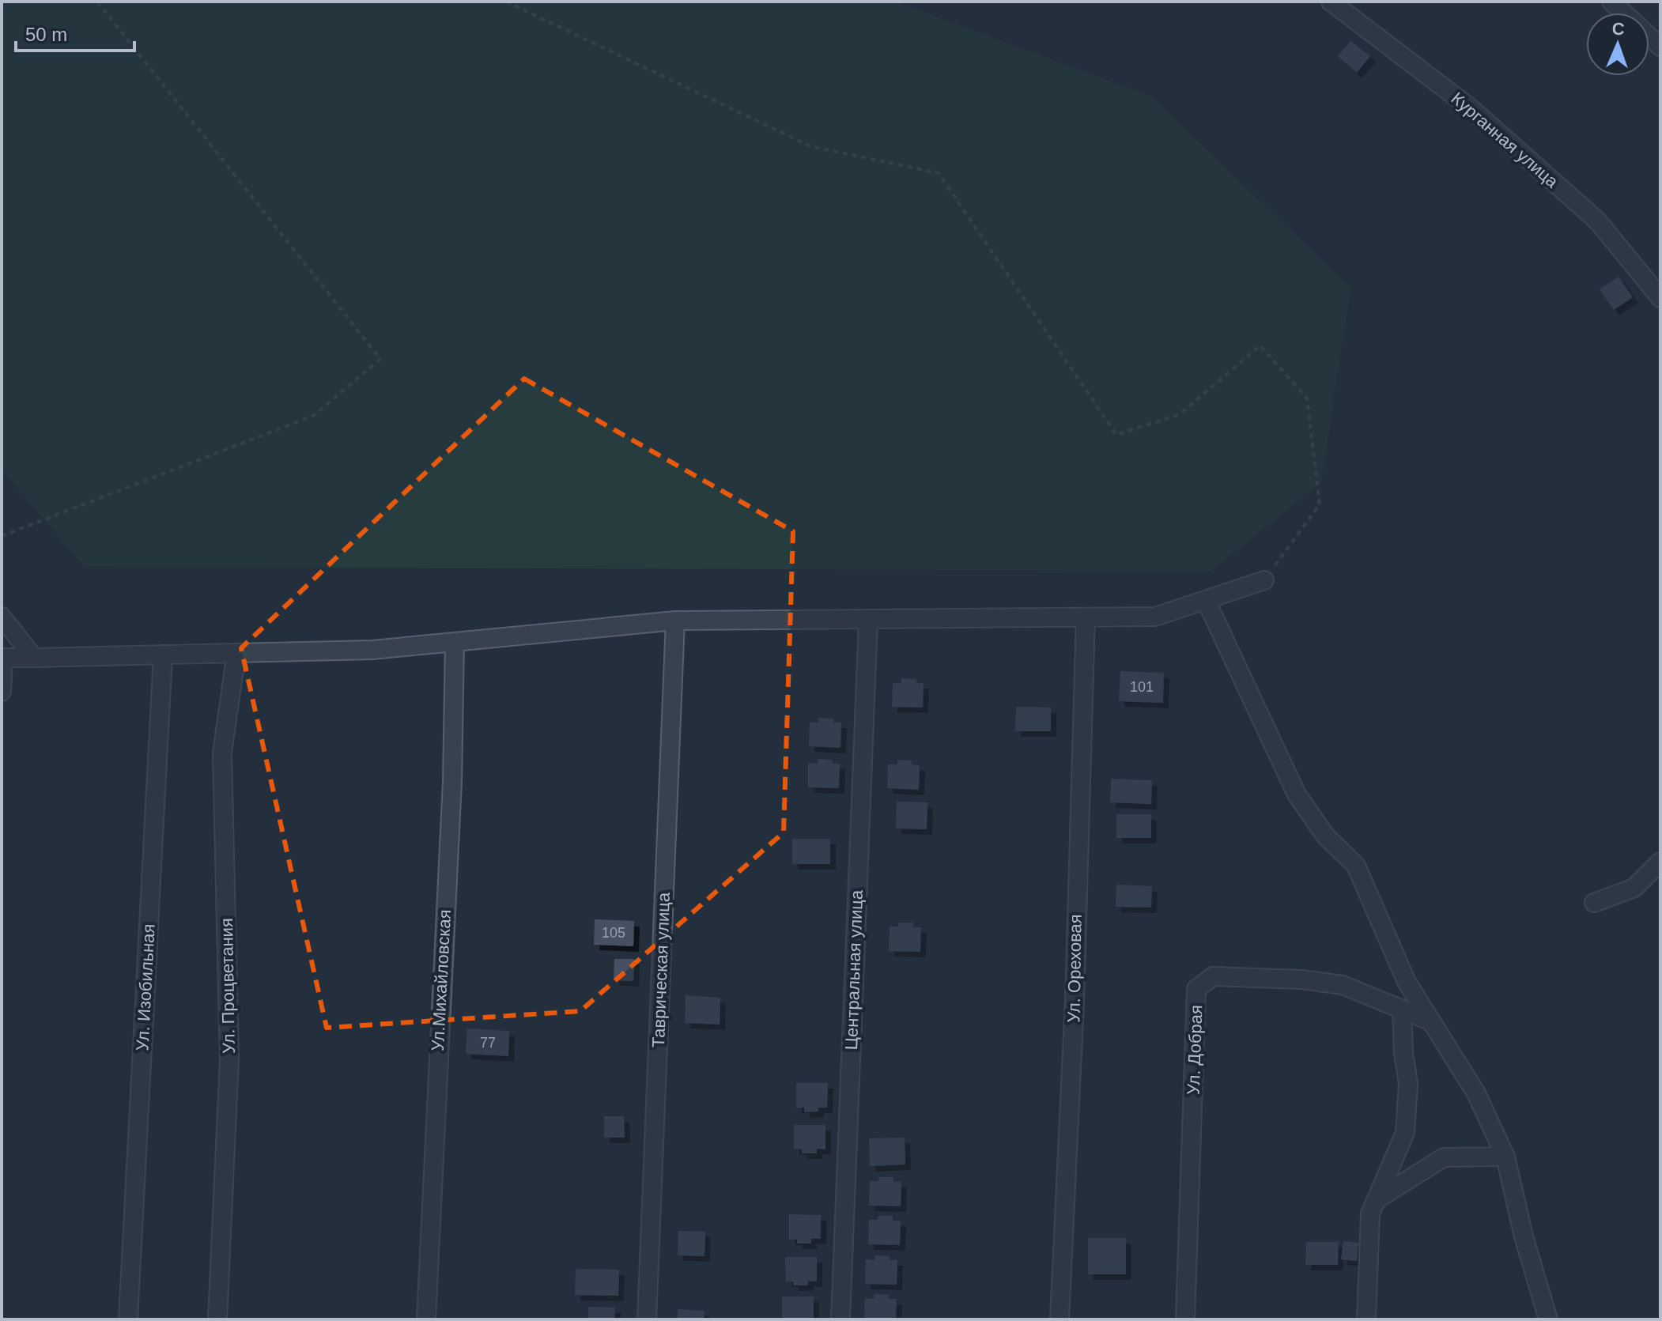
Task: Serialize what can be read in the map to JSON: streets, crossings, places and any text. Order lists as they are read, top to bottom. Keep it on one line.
{"streets":{"street":["Курганная улица","Ул. Ореховая","Таврическая улица","Центральная улица","Ул.Михайловская","Ул. Процветания","Ул. Изобильная","Ул. Добрая"]},"house_numbers":["101","105","77"],"scale_bar":"50 m","north":"top"}
